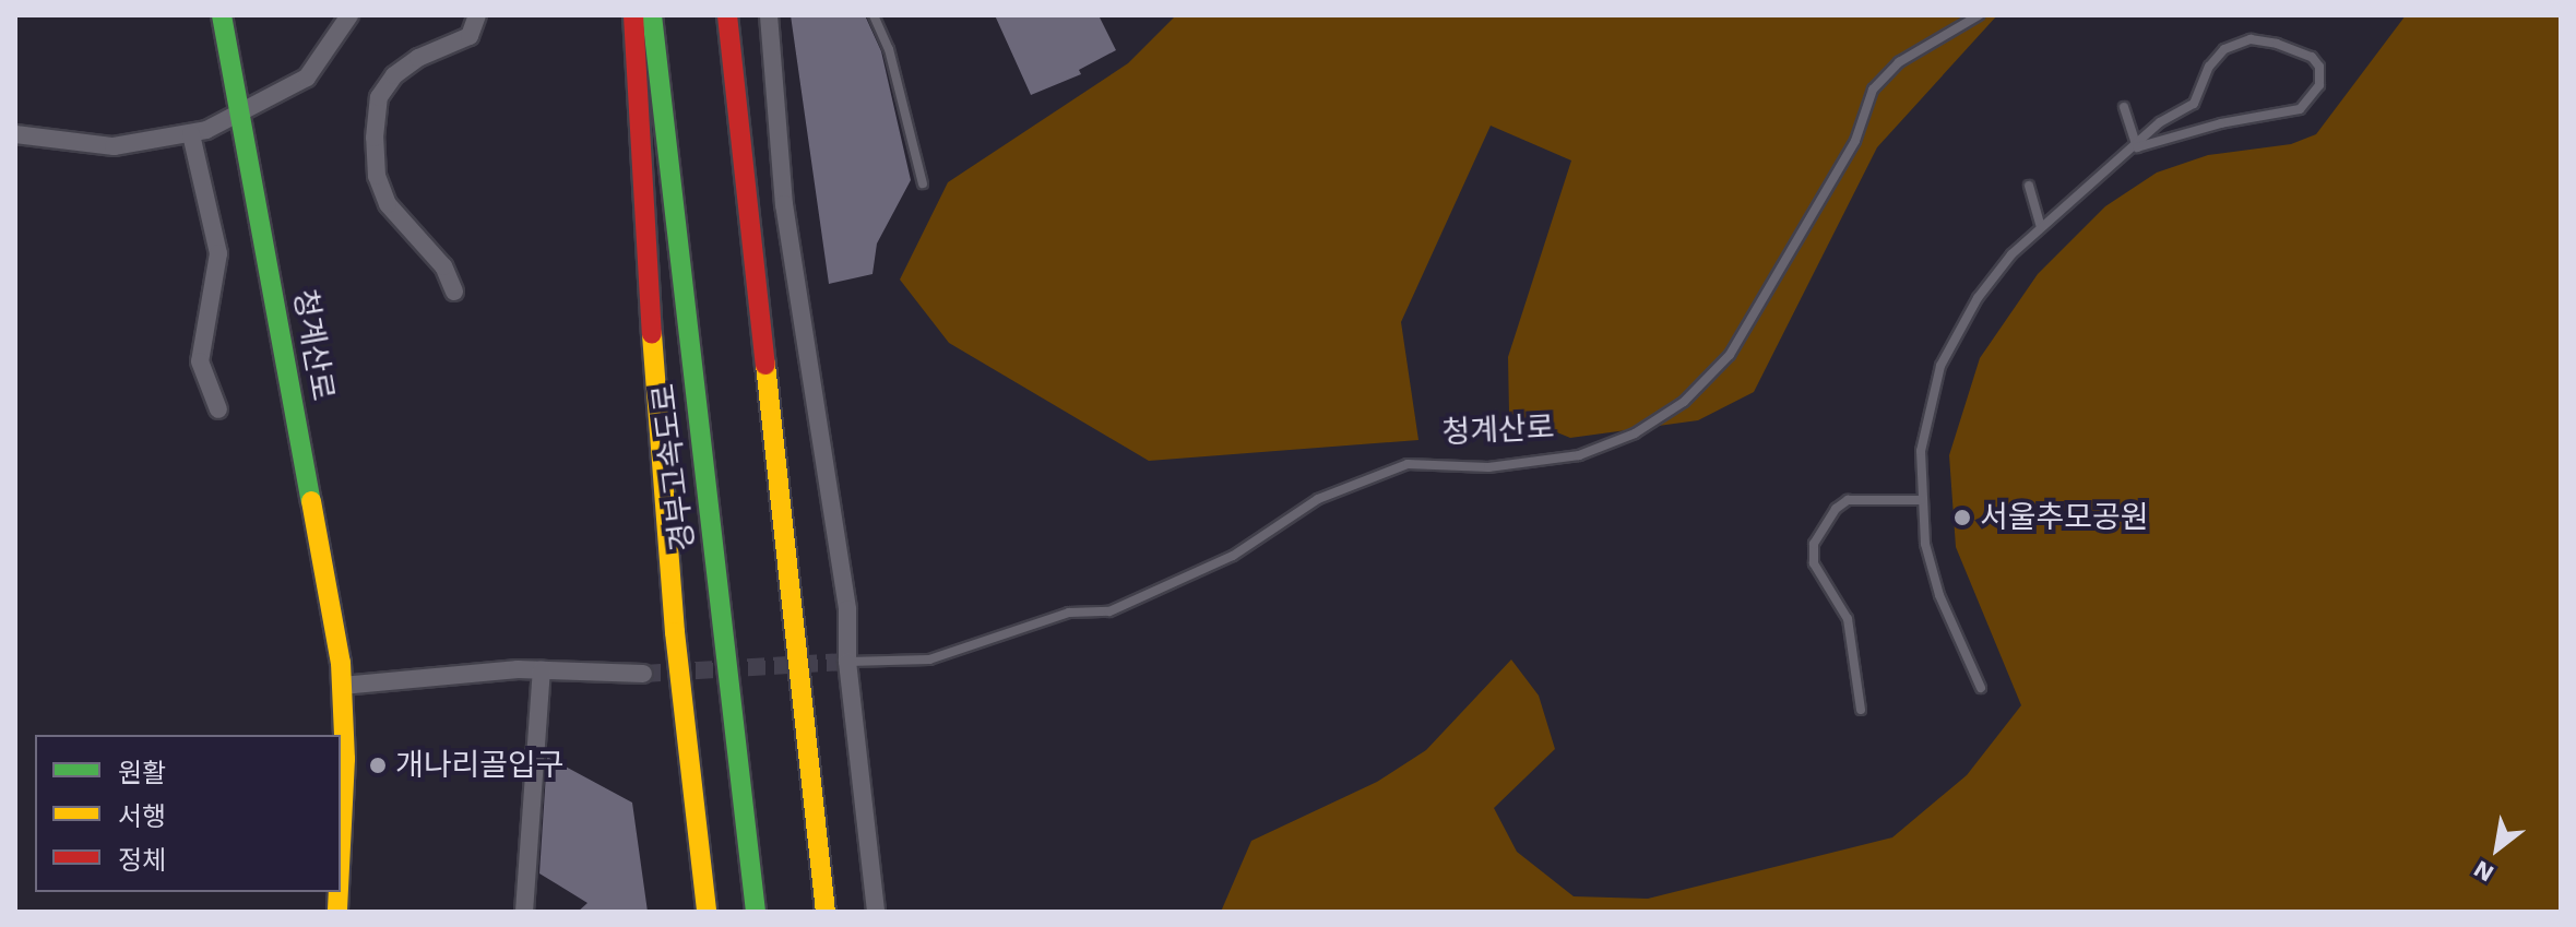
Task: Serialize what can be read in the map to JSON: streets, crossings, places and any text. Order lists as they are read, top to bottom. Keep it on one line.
{"streets":{"main road":["청계산로","경부고속도로"]},"places":["서울추모공원","개나리골입구"],"legend":["원활","서행","정체"],"north":"bottom left"}
